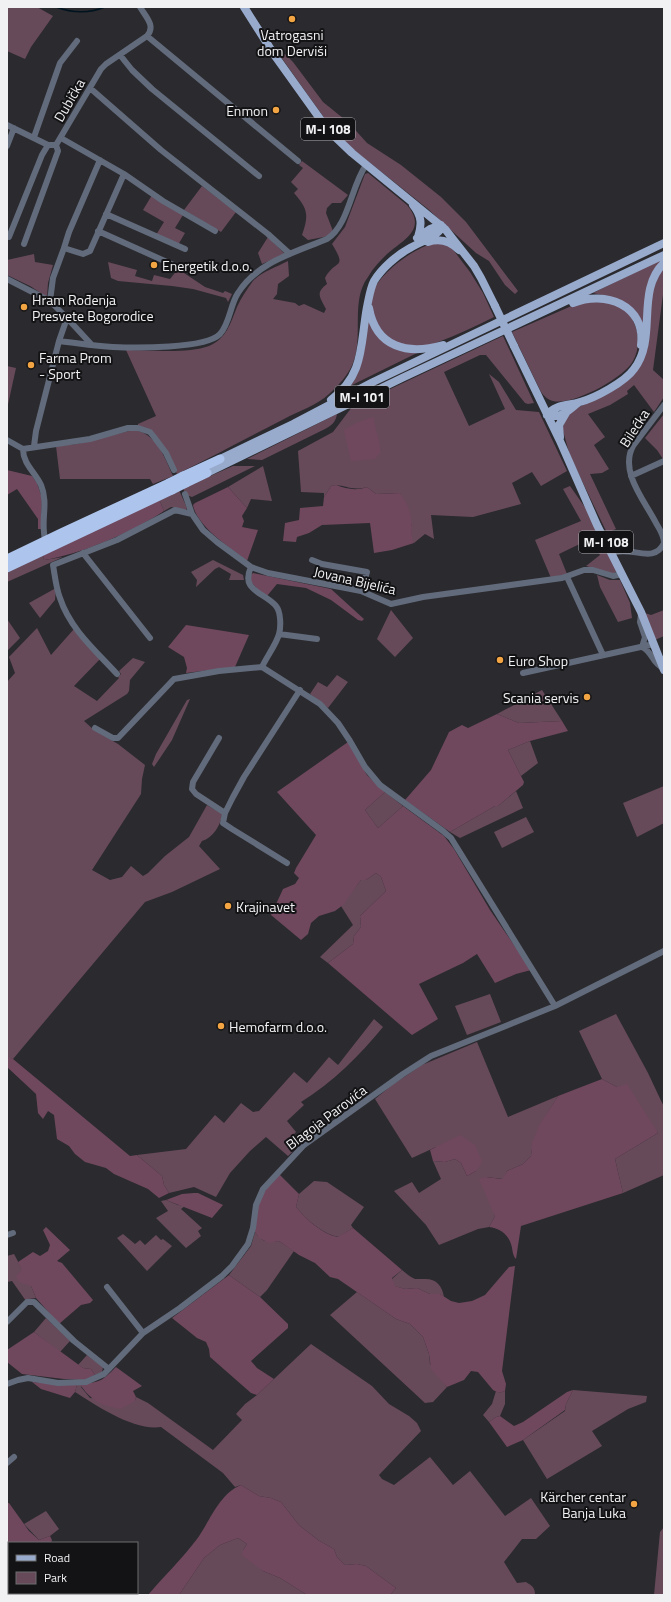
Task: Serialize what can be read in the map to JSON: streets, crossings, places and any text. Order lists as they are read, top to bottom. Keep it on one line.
{"streets":{"highway":["M-I 101"],"main road":["M-I 108"],"street":["Dubička","Bilećka","Jovana Bijelića","Blagoja Parovića"]},"crossings":[["M-I 108","Bilećka"],["M-I 108","Jovana Bijelića"]],"places":["Vatrogasni dom Derviši","Enmon","Energetik d.o.o.","Hram Rođenja Presvete Bogorodice","Farma Prom - Sport","Euro Shop","Scania servis","Krajinavet","Hemofarm d.o.o.","Kärcher centar Banja Luka"],"legend":["Road","Park"]}
